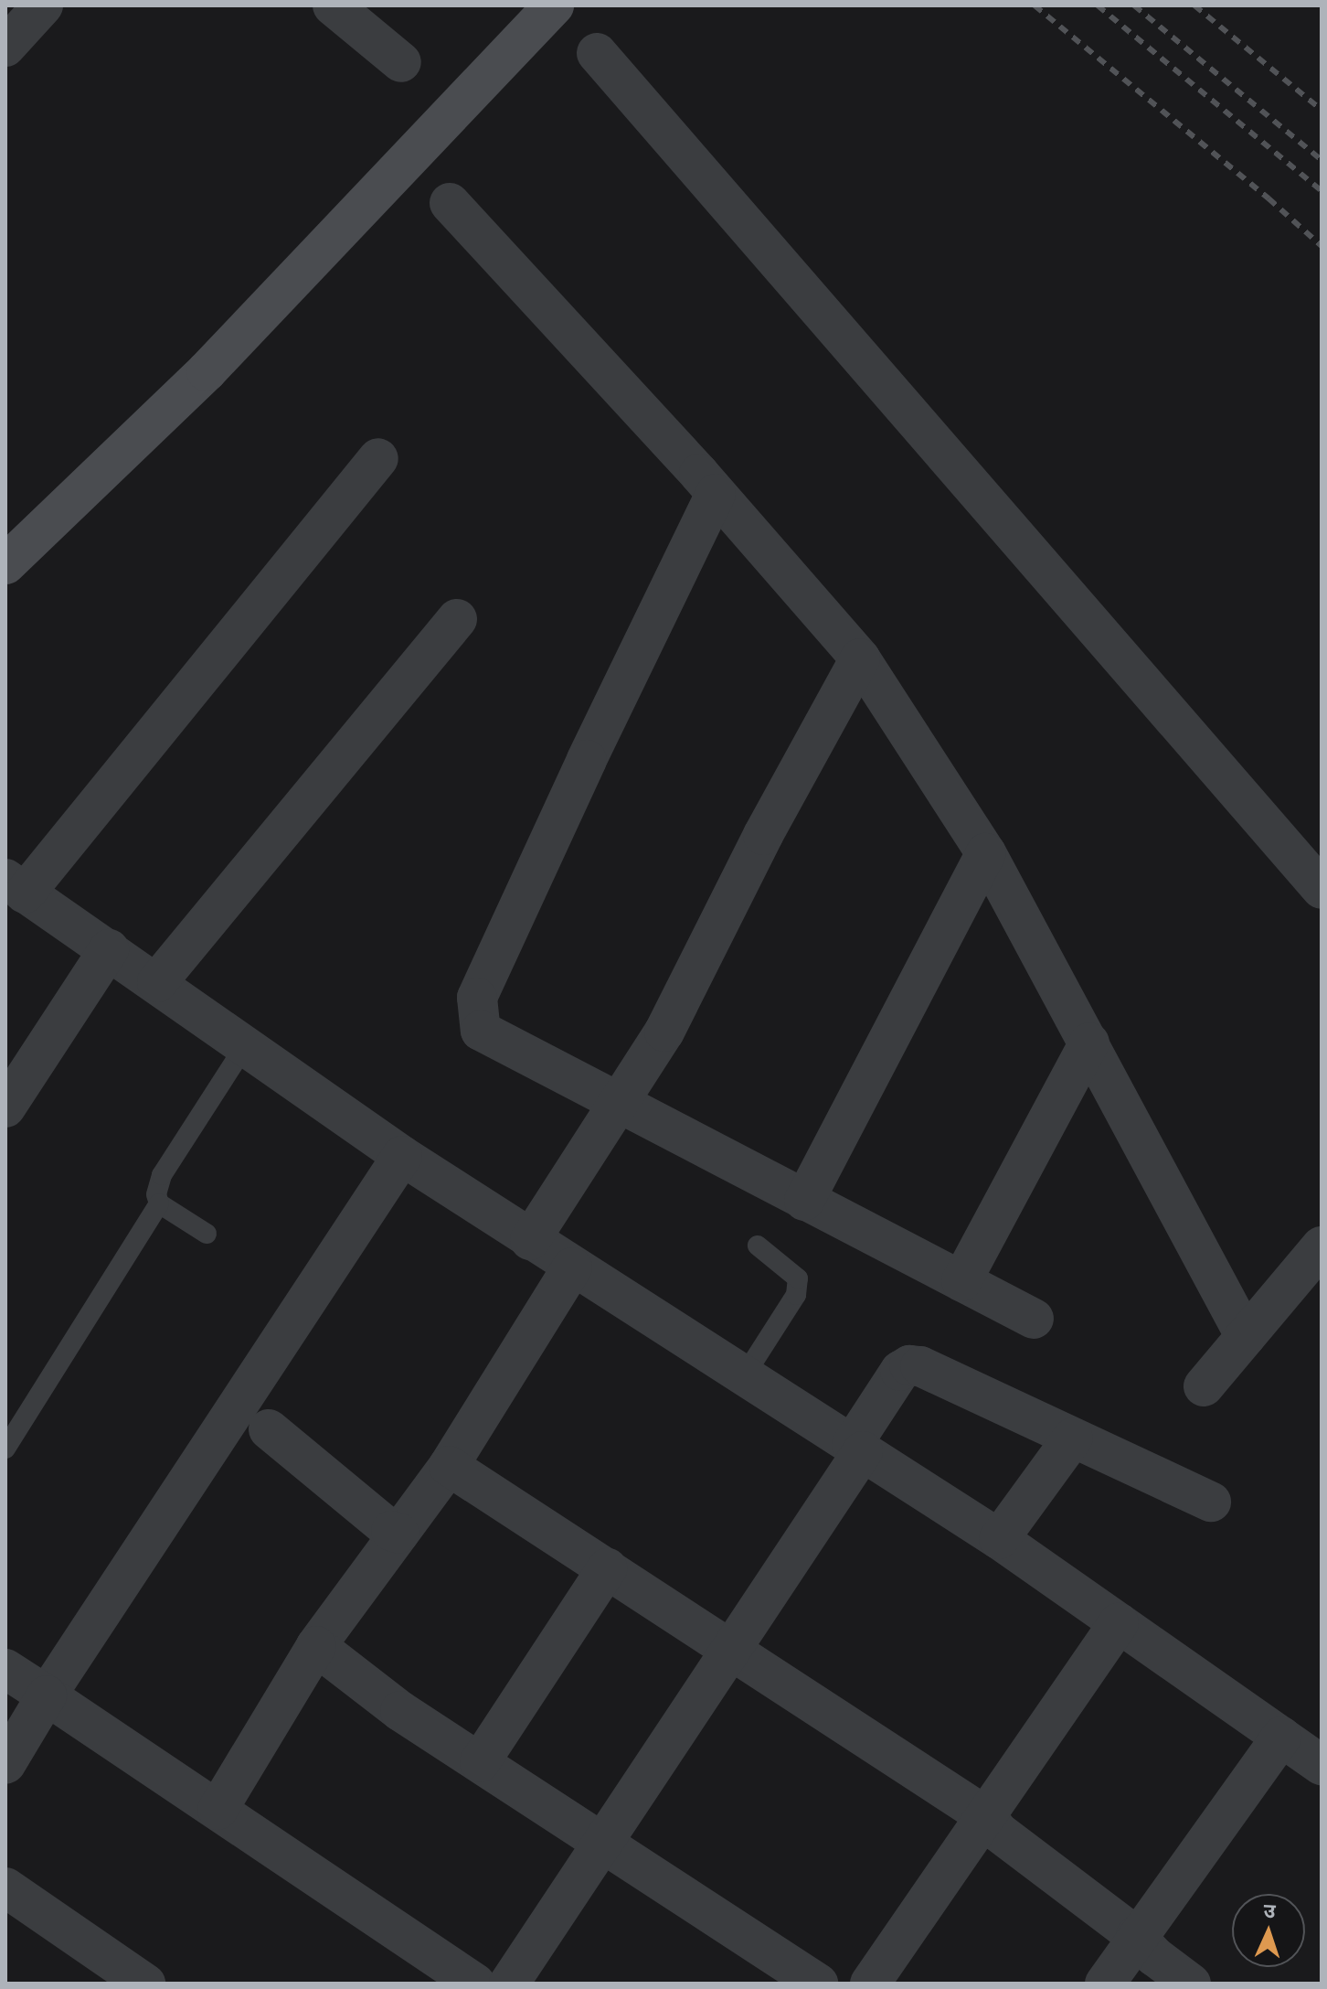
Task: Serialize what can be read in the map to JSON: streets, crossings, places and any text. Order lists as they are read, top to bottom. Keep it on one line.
{"north":"top"}
